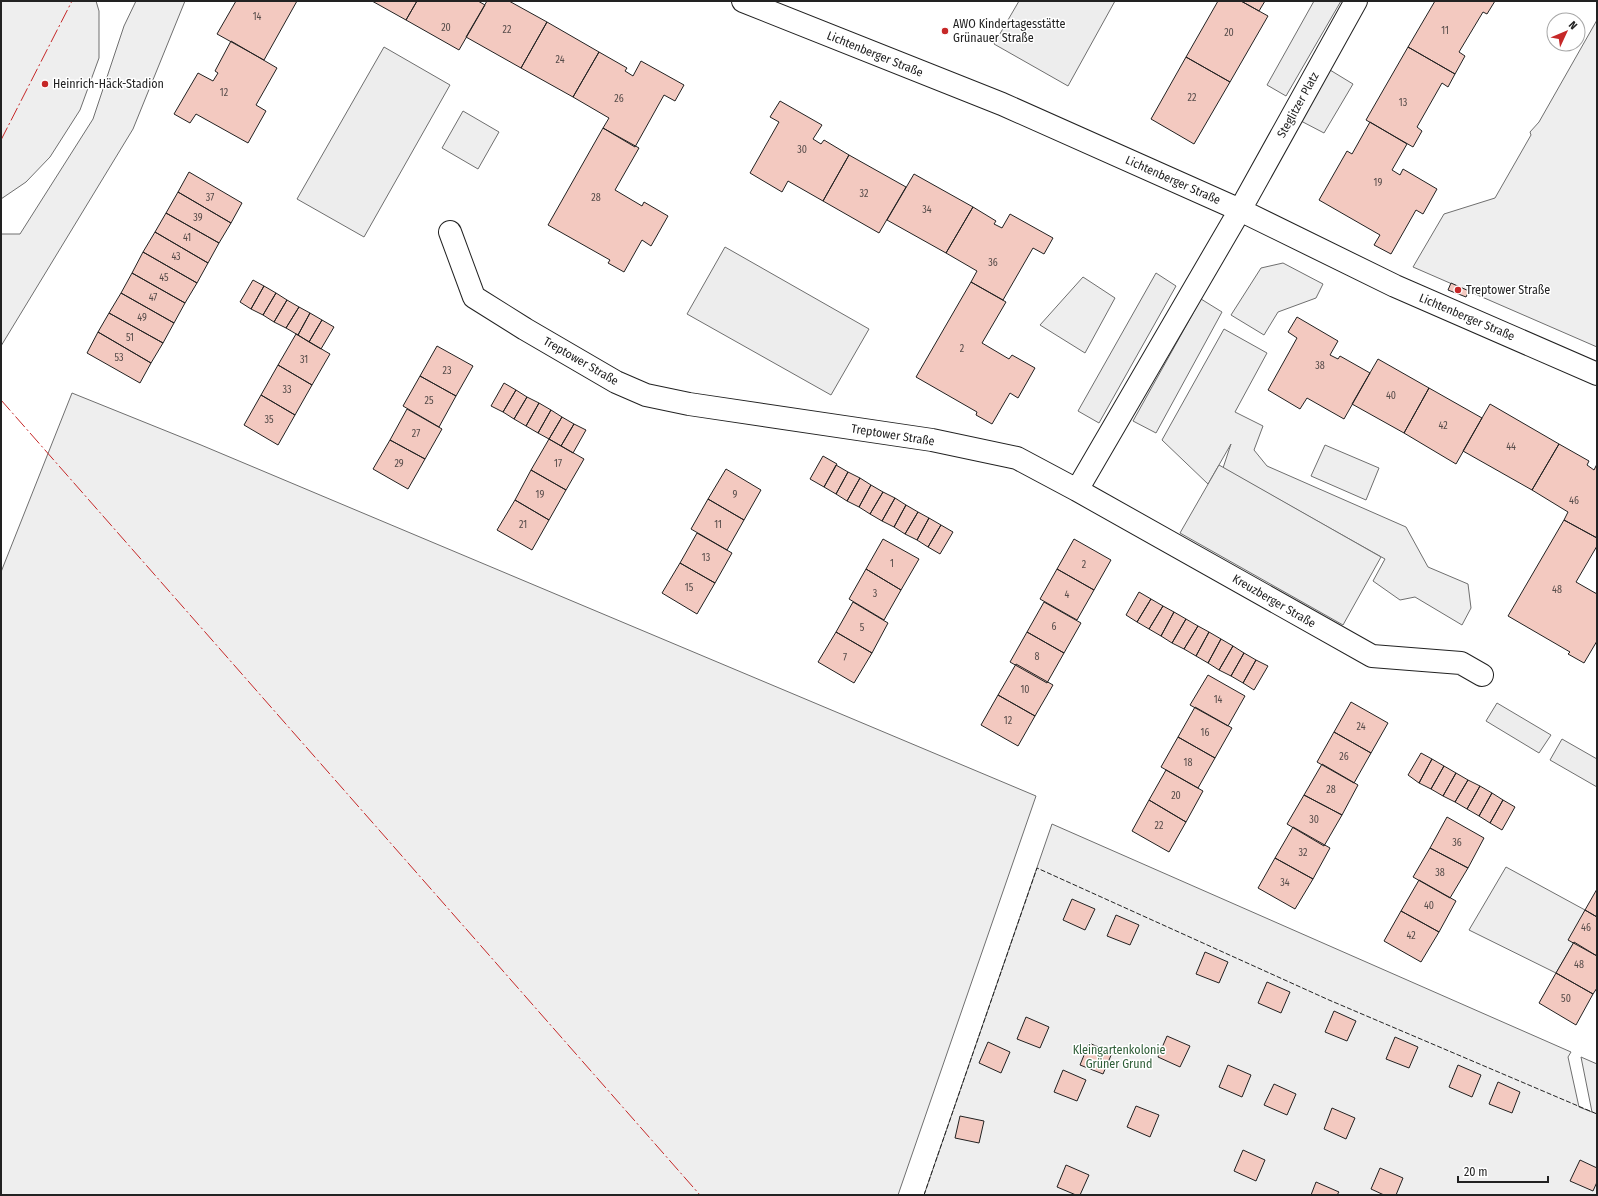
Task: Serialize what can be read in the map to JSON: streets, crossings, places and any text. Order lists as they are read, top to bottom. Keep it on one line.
{"streets":{"street":["Lichtenberger Straße","Steglitzer Platz","Treptower Straße","Kreuzberger Straße"]},"crossings":[["Lichtenberger Straße","Steglitzer Platz"],["Treptower Straße","Kreuzberger Straße"]],"parks":["Kleingartenkolonie Grüner Grund"],"places":["AWO Kindertagesstätte Grünauer Straße","Heinrich-Häck-Stadion","Treptower Straße"],"house_numbers":["14","20","22","11","20","24","12","22","26","13","30","19","32","37","28","34","39","41","43","36","45","47","49","51","2","53","31","38","23","33","40","25","35","42","27","44","29","17","19","9","46","21","11","13","1","2","15","48","3","4","6","5","8","7","10","14","12","24","16","26","18","28","20","30","22","36","32","38","34","40","46","42","48","50"],"scale_bar":"20 m","north":"top right"}
